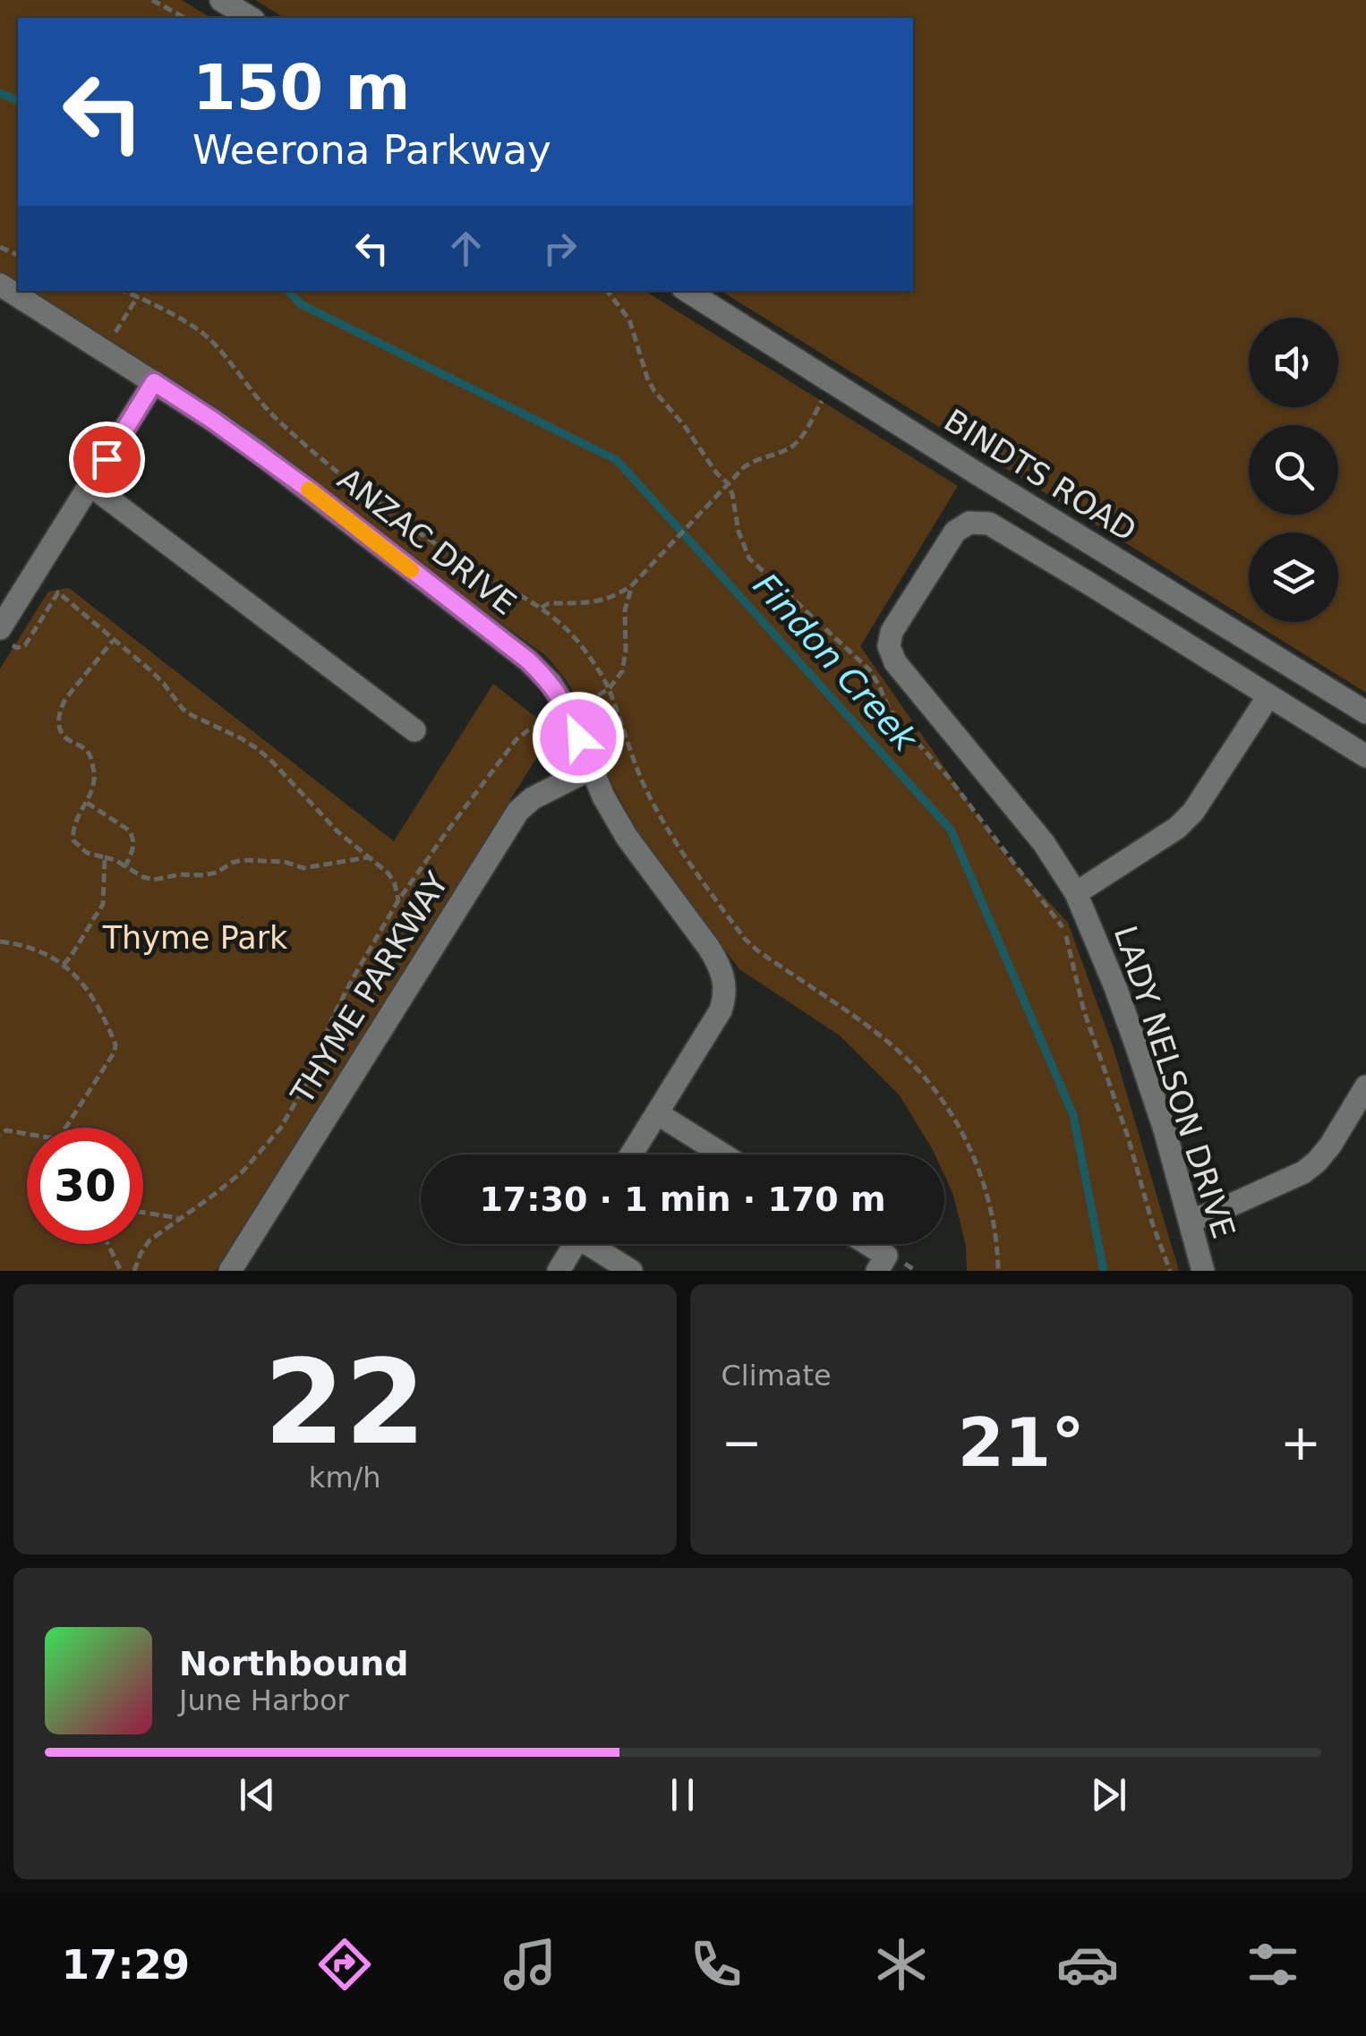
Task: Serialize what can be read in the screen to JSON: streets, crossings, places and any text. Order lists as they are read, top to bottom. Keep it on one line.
{"streets":{"street":["BINDTS ROAD","ANZAC DRIVE","THYME PARKWAY","LADY NELSON DRIVE"]},"crossings":[["ANZAC DRIVE","THYME PARKWAY"]],"water":["Findon Creek"],"parks":["Thyme Park"],"page":{"turn":["150 m","Weerona Parkway"],"limit":"30","trip":"17:30 · 1 min · 170 m","tile":[["22","km/h"],"Climate"],"heat":["−","21°","+"],"song":["Northbound","June Harbor"],"tabs":"17:29"}}
